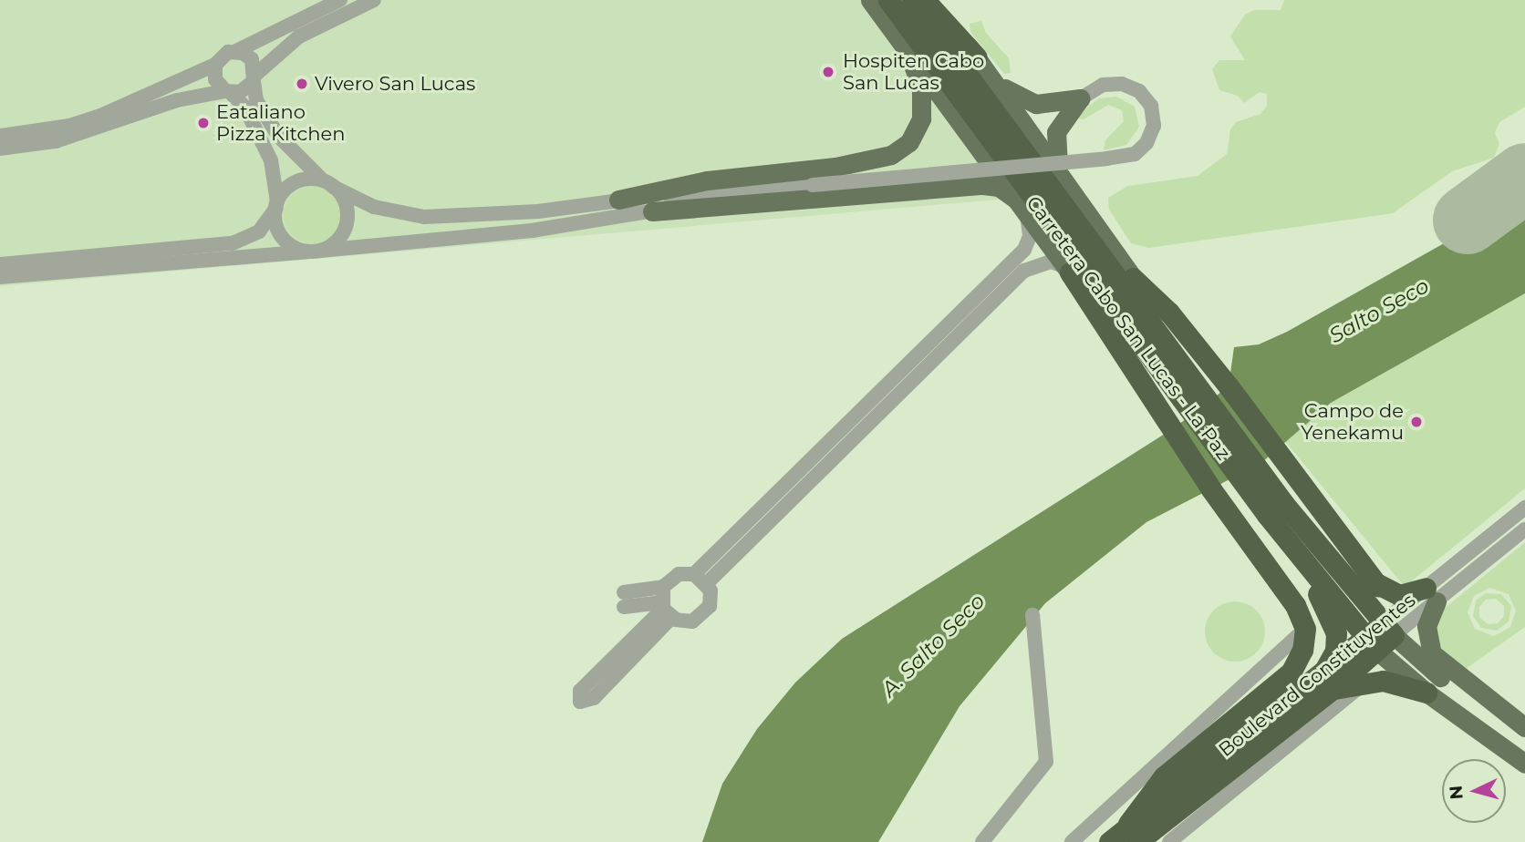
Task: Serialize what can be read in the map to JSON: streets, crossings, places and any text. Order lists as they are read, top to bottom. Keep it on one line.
{"streets":{"highway":["Carretera Cabo San Lucas - La Paz","Boulevard Constituyentes"]},"crossings":[["Carretera Cabo San Lucas - La Paz","Boulevard Constituyentes"]],"water":["Salto Seco","A. Salto Seco"],"places":["Hospiten Cabo San Lucas","Vivero San Lucas","Eataliano Pizza Kitchen","Campo de Yenekamu"],"north":"left"}
